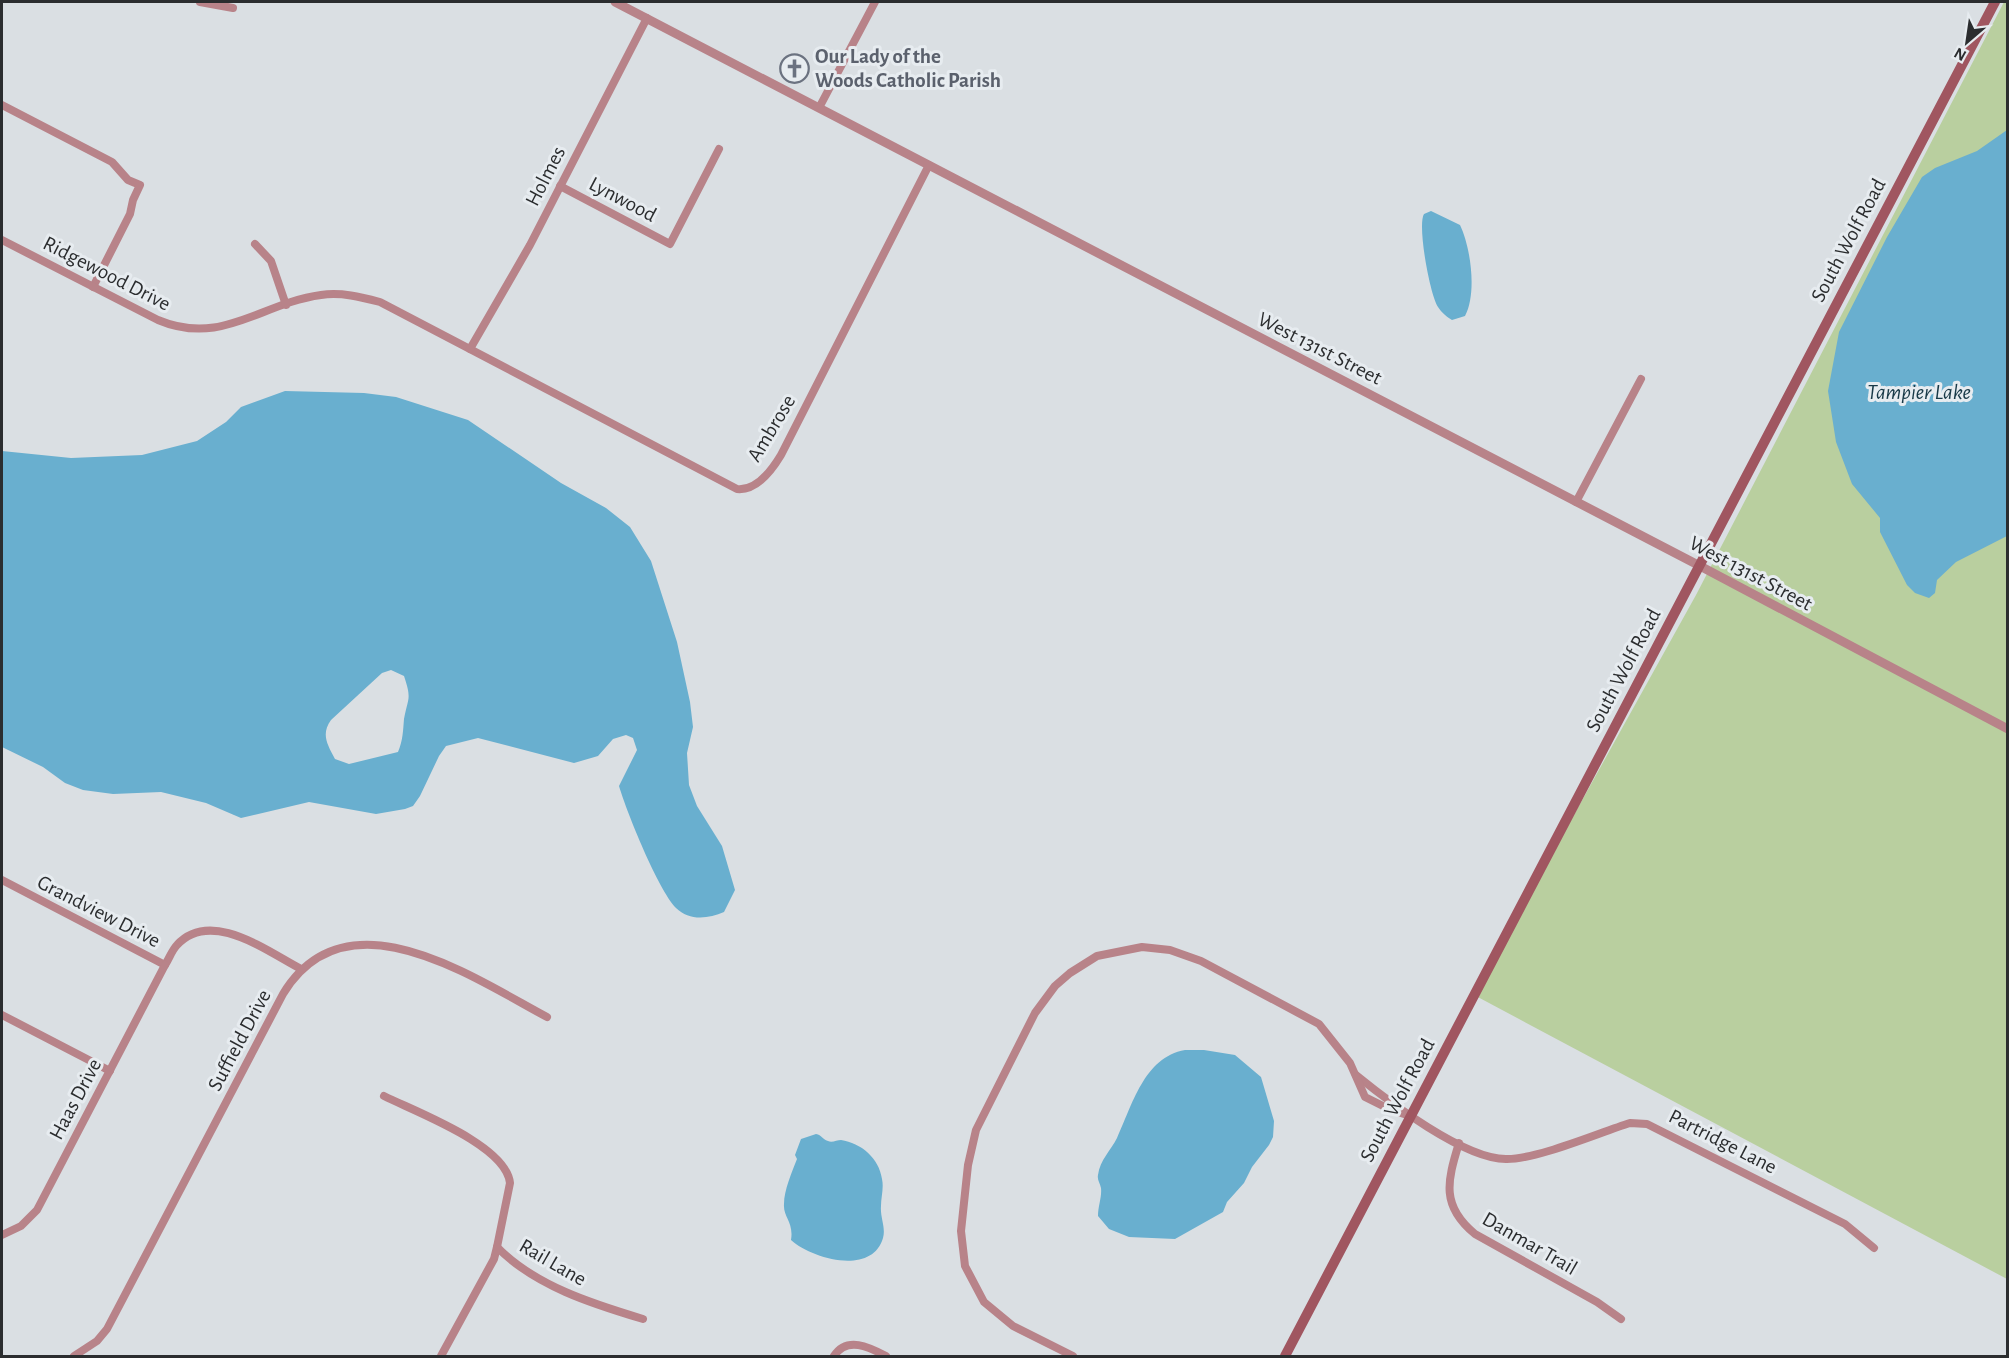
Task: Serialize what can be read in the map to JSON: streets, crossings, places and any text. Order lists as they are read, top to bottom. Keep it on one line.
{"streets":{"main road":["South Wolf Road"],"street":["Holmes","Lynwood","Ridgewood Drive","West 131st Street","Ambrose","Grandview Drive","Suffield Drive","Haas Drive","Partridge Lane","Danmar Trail","Rail Lane"]},"crossings":[["Holmes","Lynwood"],["Holmes","Ridgewood Drive"],["Holmes","West 131st Street"],["Holmes","Ambrose"],["South Wolf Road","West 131st Street"],["South Wolf Road","Partridge Lane"],["Ridgewood Drive","Ambrose"],["West 131st Street","Ambrose"],["Grandview Drive","Suffield Drive"],["Grandview Drive","Haas Drive"],["Partridge Lane","Danmar Trail"]],"water":["Tampier Lake"],"places":{"church":["Our Lady of the Woods Catholic Parish"]},"north":"bottom left"}
